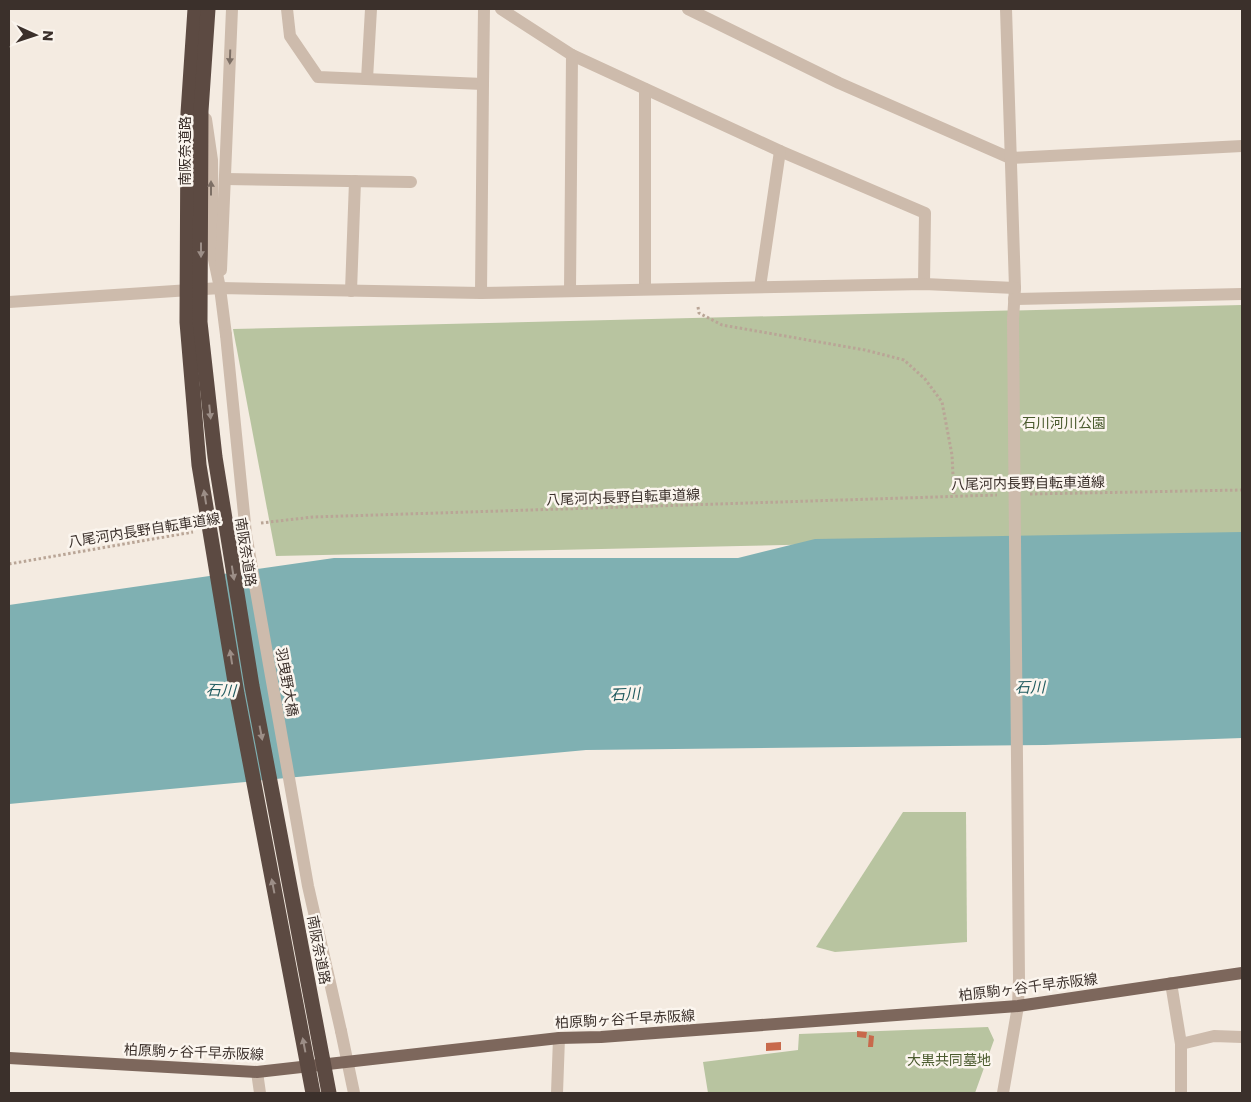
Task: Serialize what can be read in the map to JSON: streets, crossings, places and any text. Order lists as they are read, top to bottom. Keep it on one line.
{"streets":{"highway":["南阪奈道路"],"main road":["柏原駒ヶ谷千早赤阪線"],"street":["羽曳野大橋"],"path":["八尾河内長野自転車道線"]},"crossings":[["羽曳野大橋","柏原駒ヶ谷千早赤阪線"]],"water":["石川"],"parks":["石川河川公園","大黒共同墓地"],"north":"right"}
